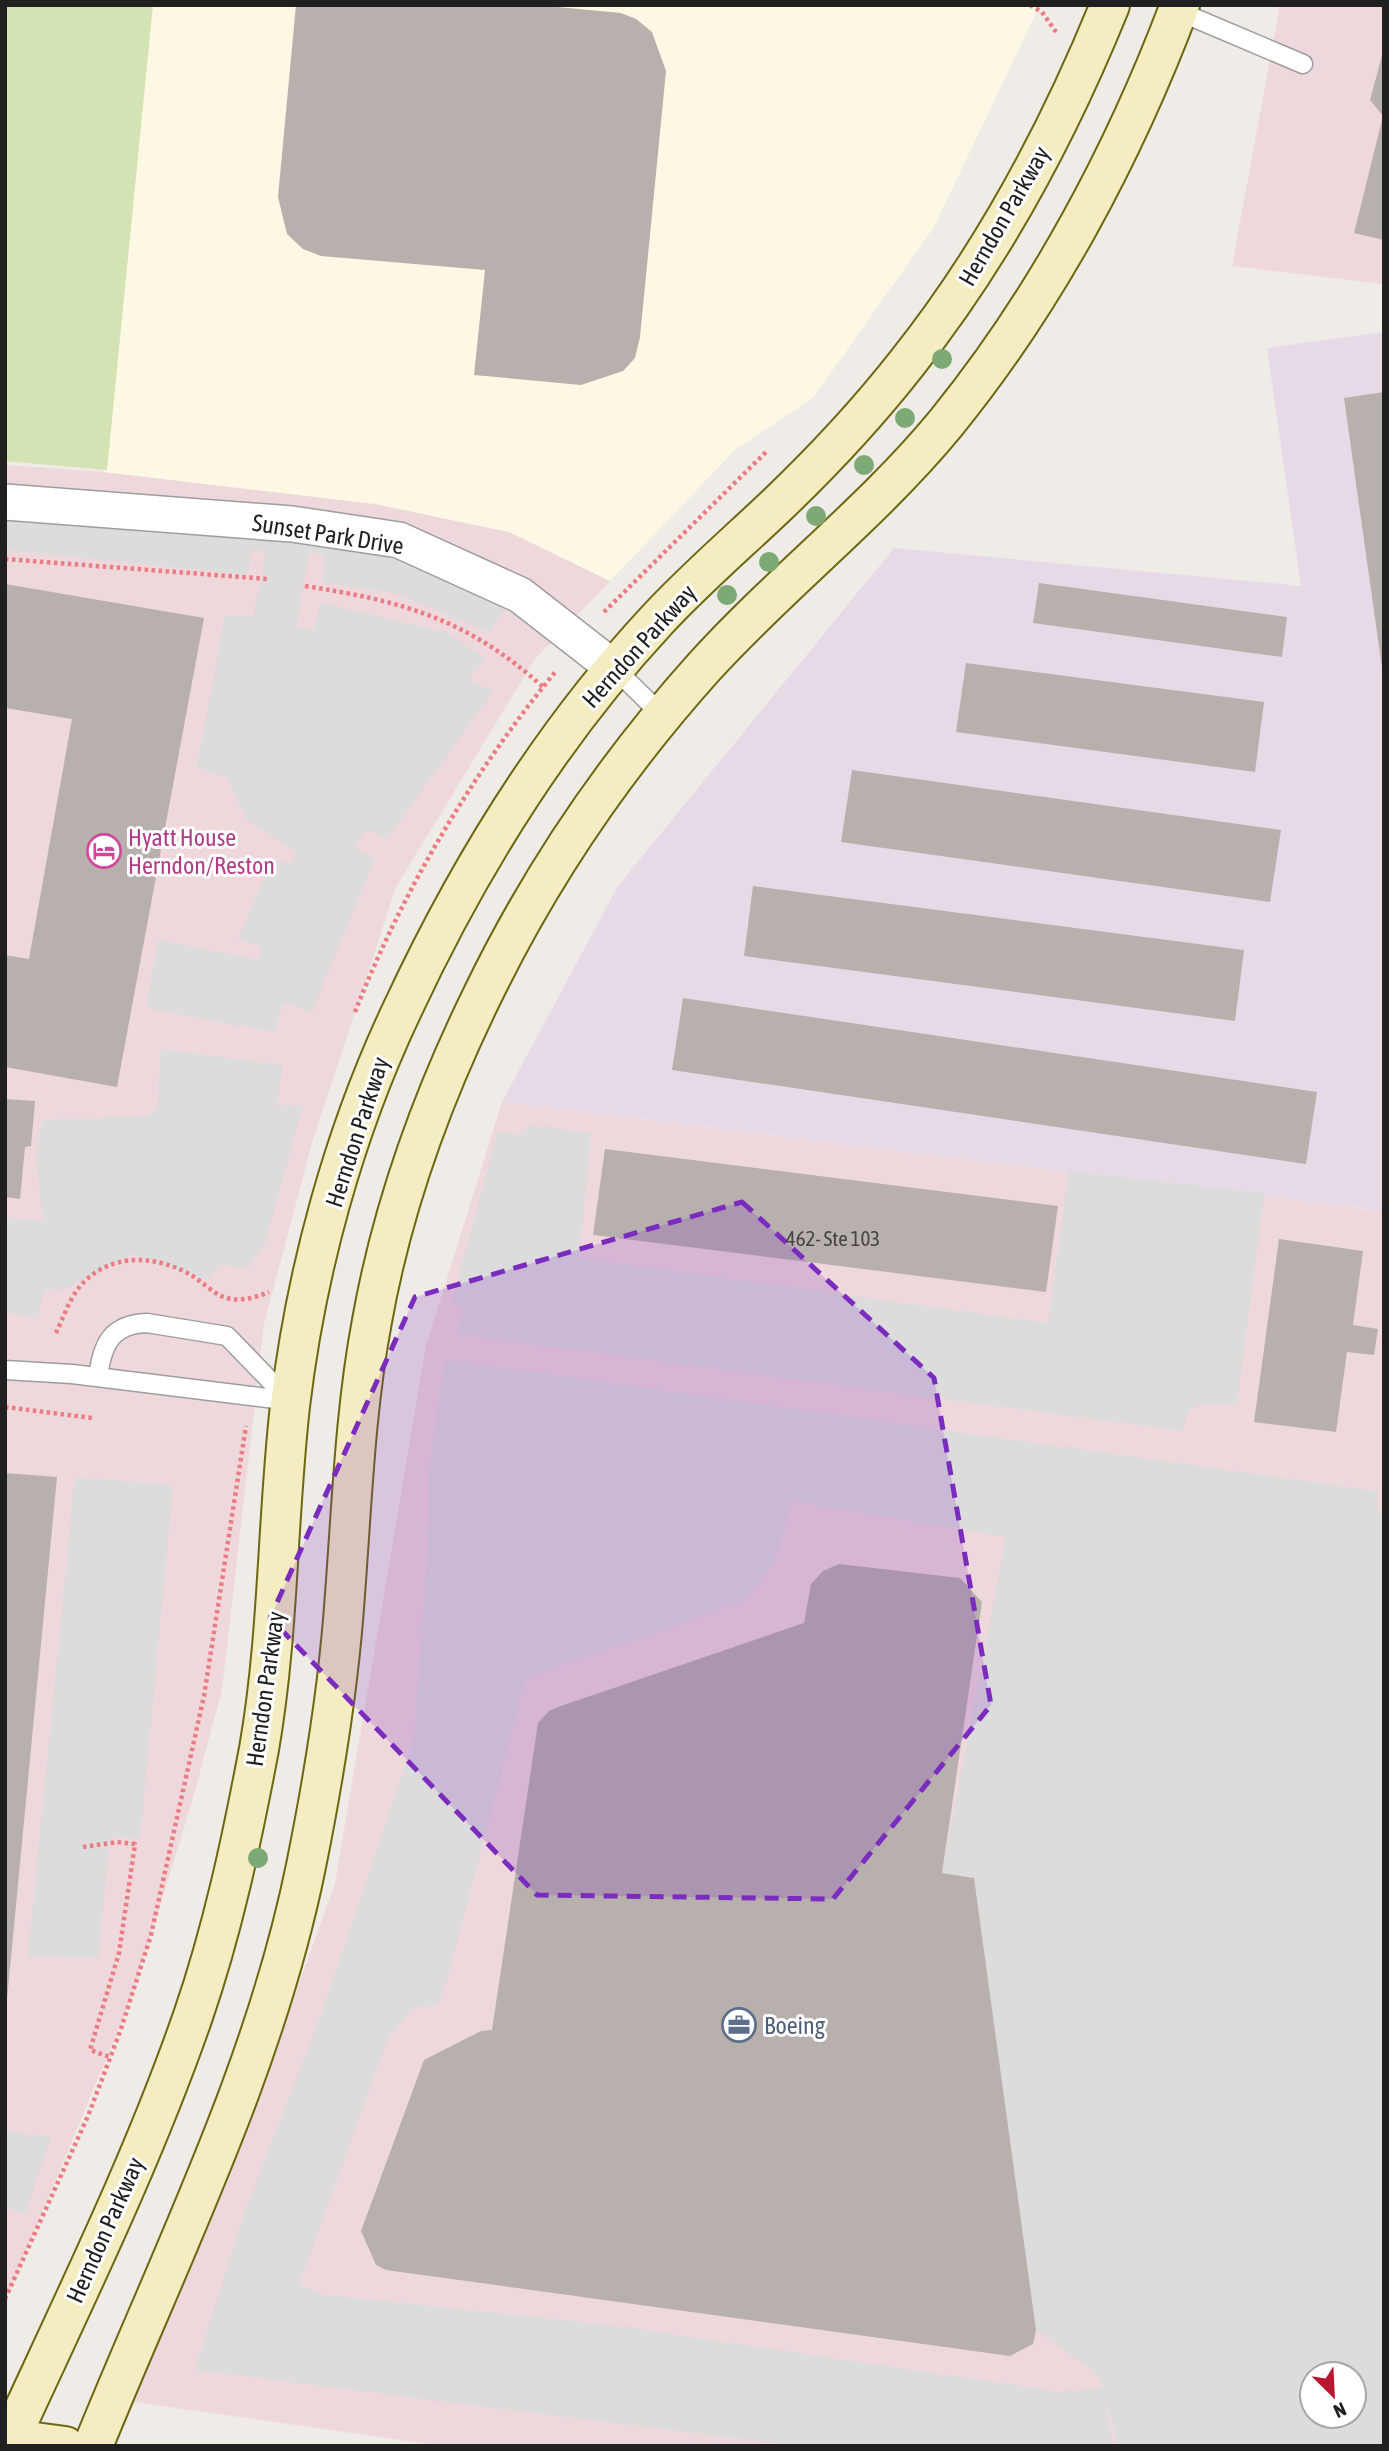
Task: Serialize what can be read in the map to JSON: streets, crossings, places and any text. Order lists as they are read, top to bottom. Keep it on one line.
{"streets":{"main road":["Herndon Parkway"],"street":["Sunset Park Drive"]},"crossings":[["Herndon Parkway","Sunset Park Drive"]],"places":{"hotel":["Hyatt House Herndon/Reston"],"office":["Boeing"]},"house_numbers":["462- Ste 103"],"north":"bottom right"}
